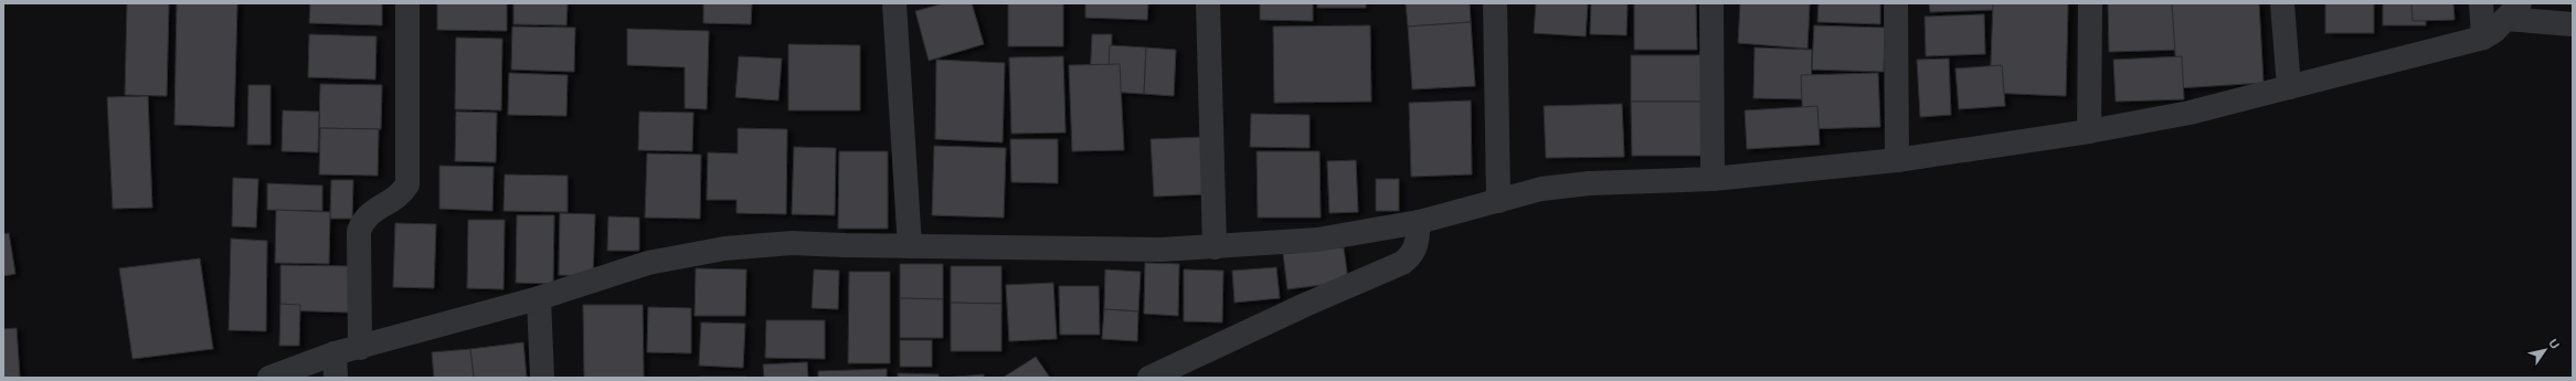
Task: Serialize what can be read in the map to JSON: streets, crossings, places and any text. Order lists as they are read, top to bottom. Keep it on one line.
{"north":"top right"}
